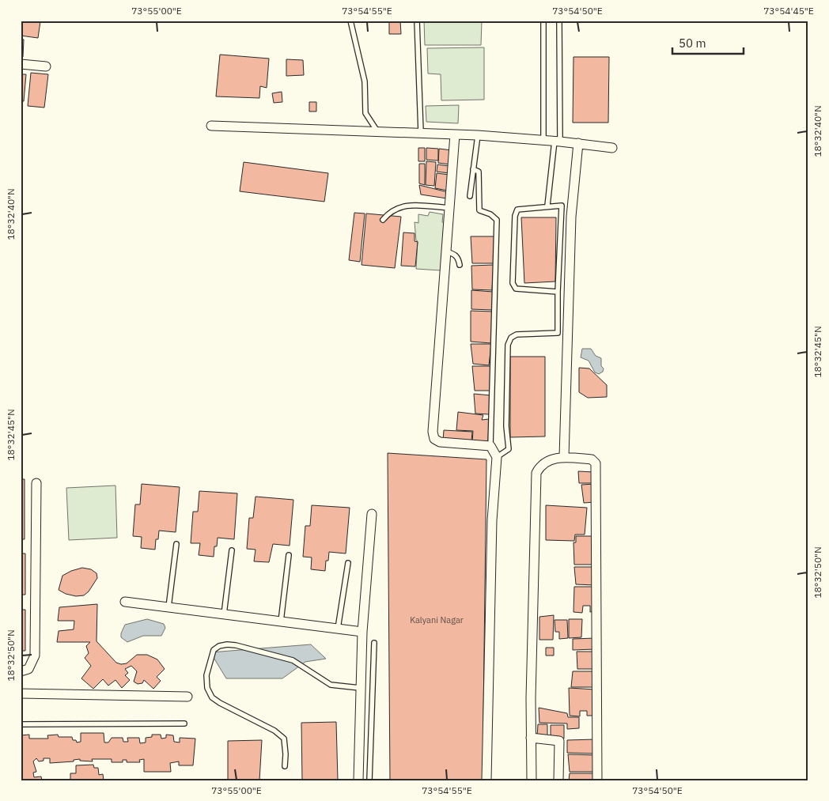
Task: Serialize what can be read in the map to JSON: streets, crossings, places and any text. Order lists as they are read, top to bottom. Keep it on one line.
{"house_numbers":["Kalyani Nagar"],"scale_bar":"50 m","coordinates":["73°55'00\"E","73°54'55\"E","73°54'50\"E","73°54'45\"E","18°32'40\"N","18°32'45\"N","18°32'50\"N"]}
